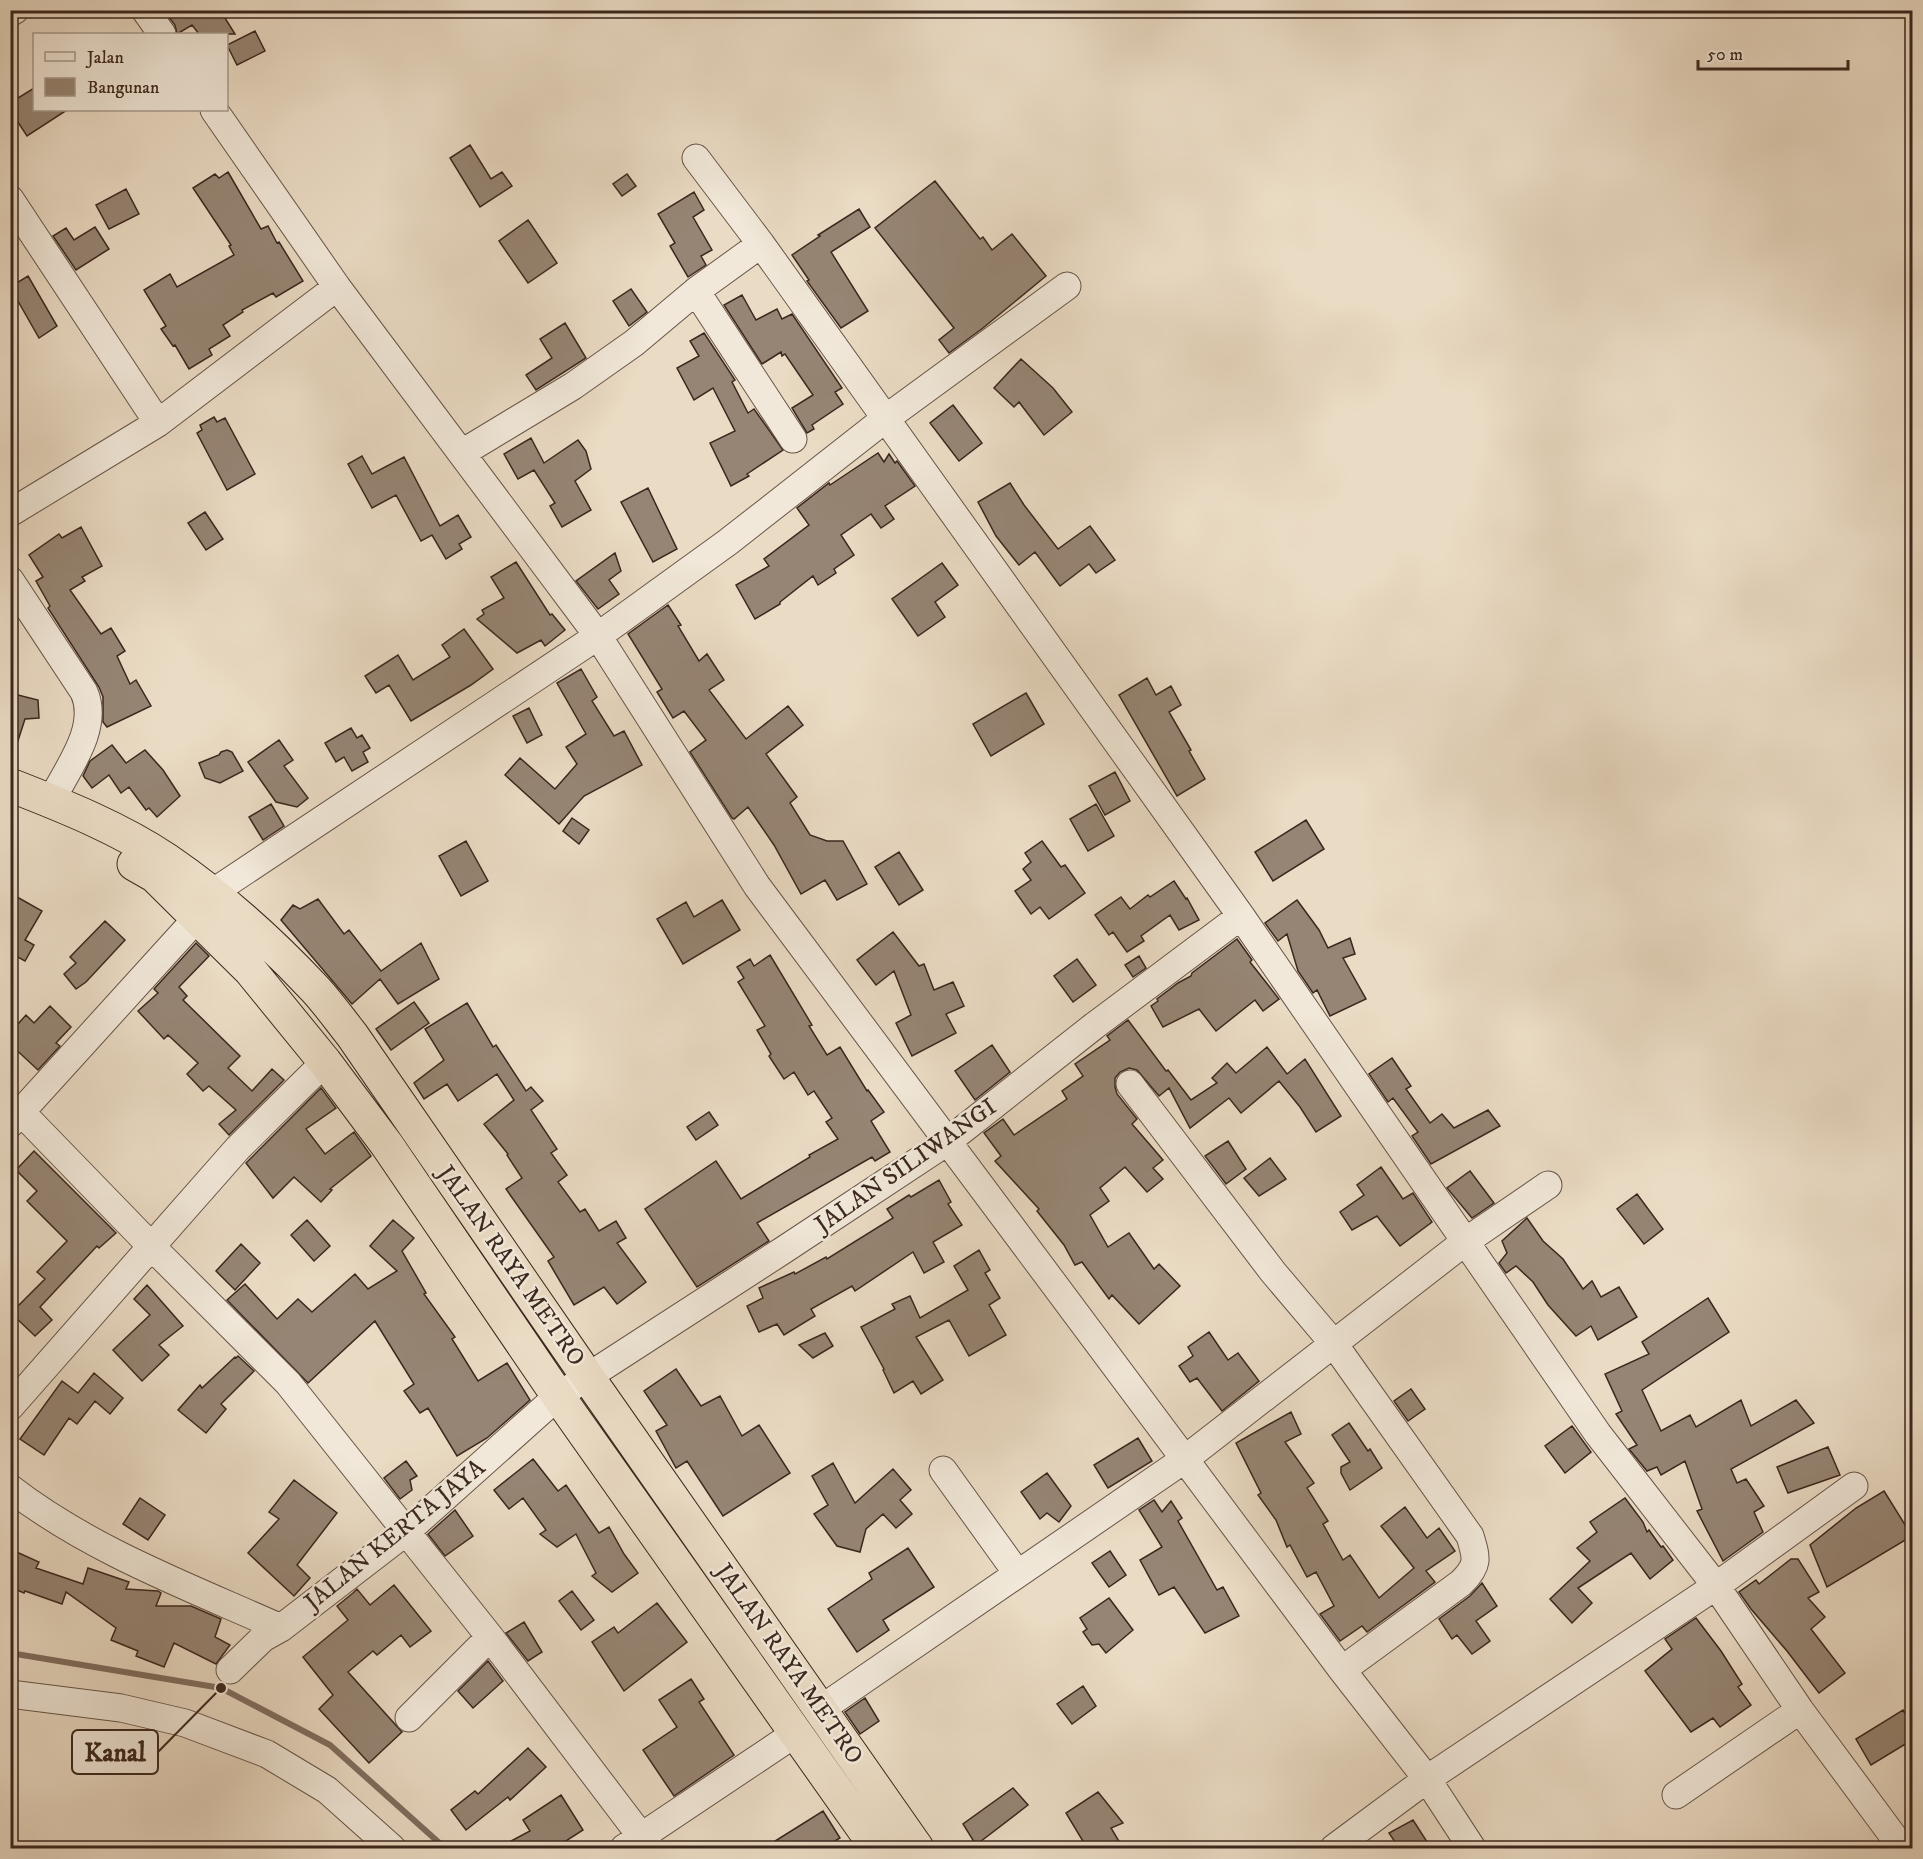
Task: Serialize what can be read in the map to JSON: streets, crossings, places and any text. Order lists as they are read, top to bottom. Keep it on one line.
{"streets":{"highway":["JALAN RAYA METRO"],"street":["JALAN SILIWANGI","JALAN KERTA JAYA"]},"crossings":[["JALAN SILIWANGI","JALAN RAYA METRO"],["JALAN SILIWANGI","JALAN KERTA JAYA"]],"places":["Kanal"],"legend":["Jalan","Bangunan"],"scale_bar":"50 m"}
